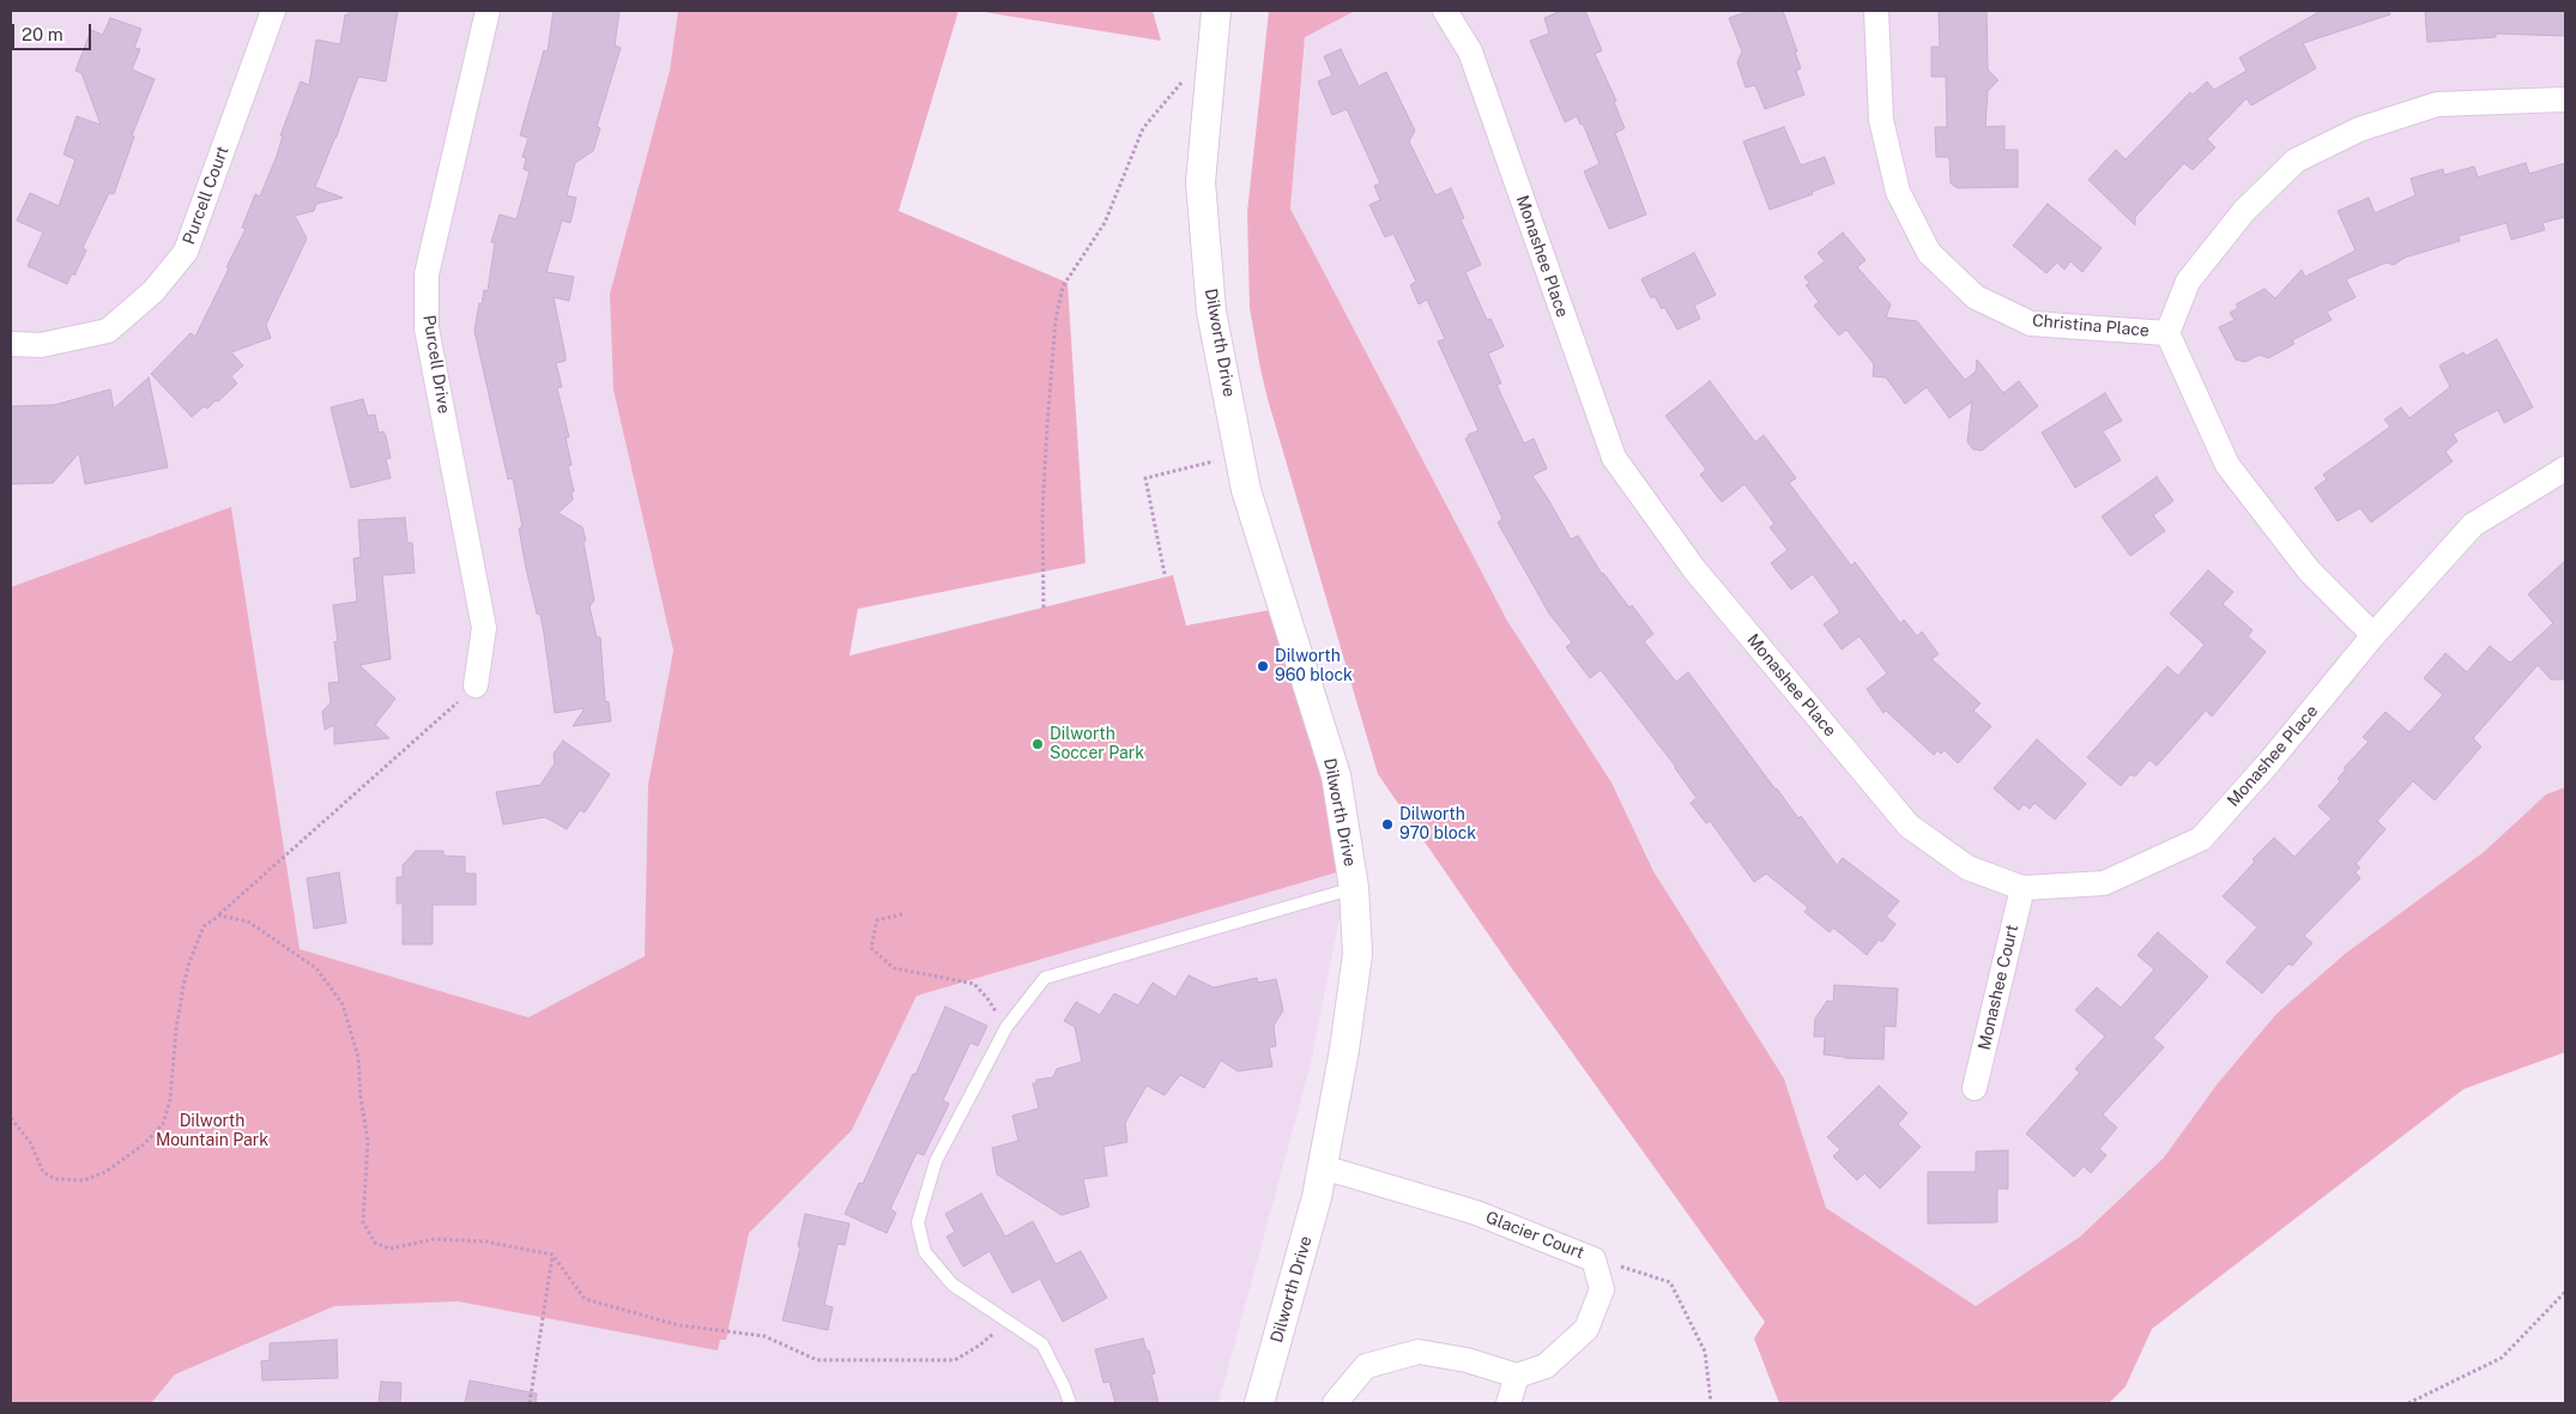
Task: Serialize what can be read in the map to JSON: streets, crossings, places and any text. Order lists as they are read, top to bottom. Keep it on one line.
{"streets":{"street":["Purcell Court","Monashee Place","Christina Place","Dilworth Drive","Purcell Drive","Monashee Court","Glacier Court"]},"crossings":[["Monashee Place","Monashee Court"],["Dilworth Drive","Glacier Court"]],"parks":["Dilworth Mountain Park"],"places":["Dilworth 960 block","Dilworth Soccer Park","Dilworth 970 block"],"scale_bar":"20 m"}
